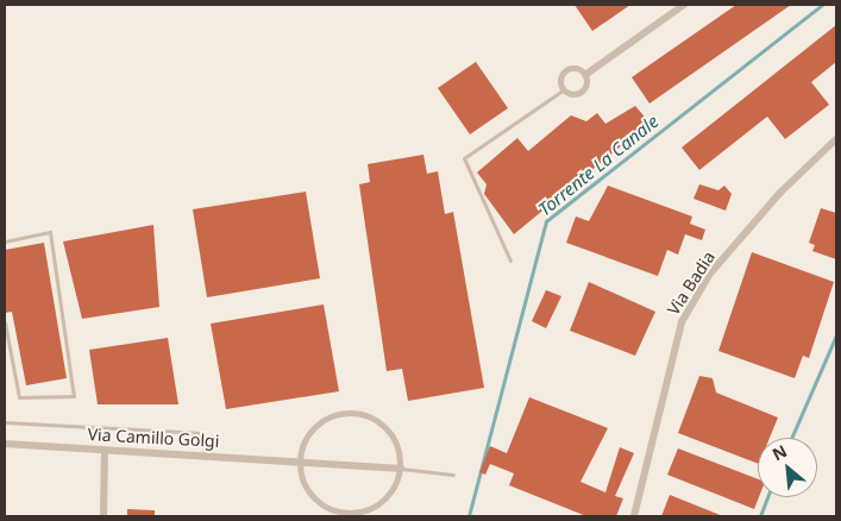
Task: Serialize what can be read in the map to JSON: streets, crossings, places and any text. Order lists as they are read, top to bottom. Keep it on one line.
{"streets":{"street":["Via Badia","Via Camillo Golgi"]},"water":["Torrente La Canale"],"north":"top left"}
